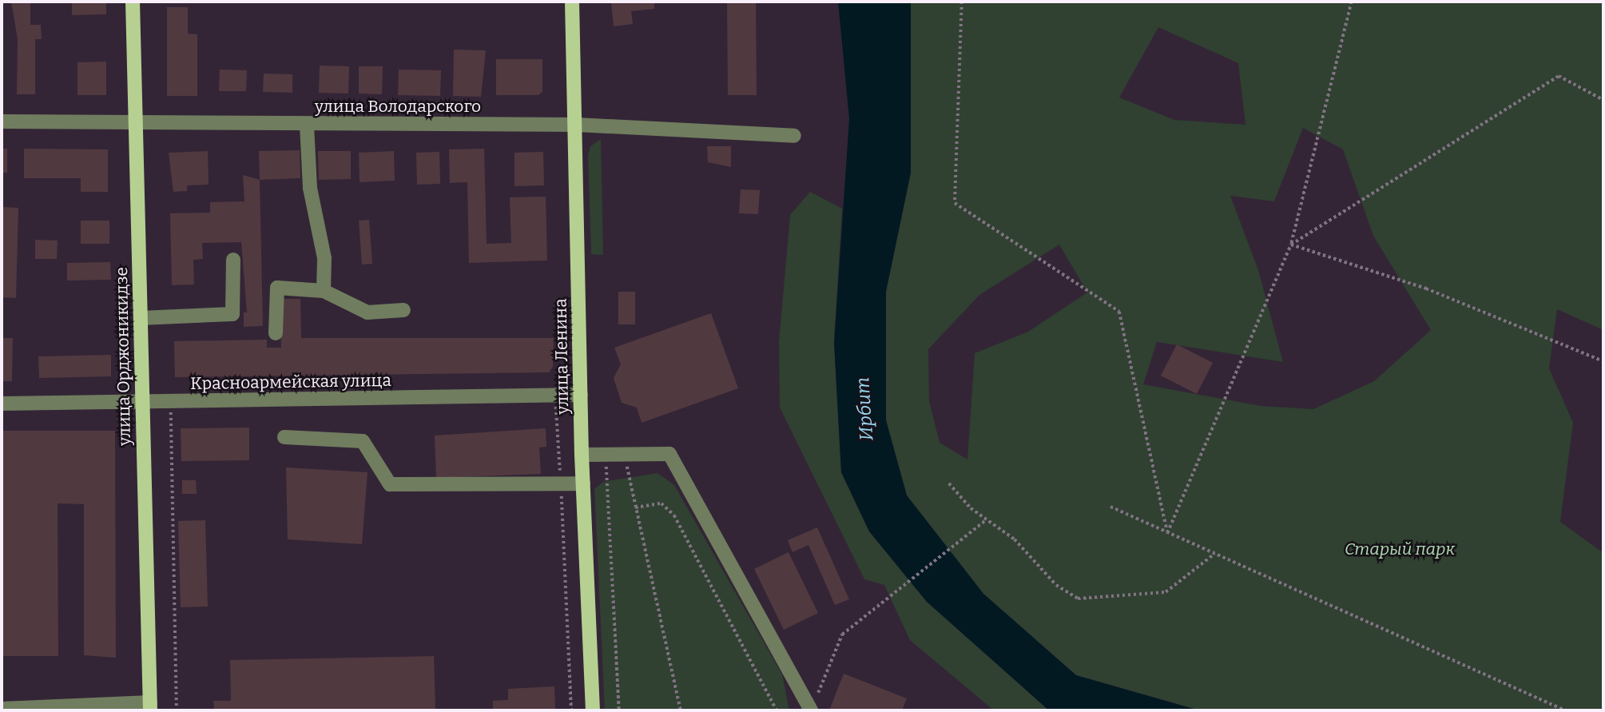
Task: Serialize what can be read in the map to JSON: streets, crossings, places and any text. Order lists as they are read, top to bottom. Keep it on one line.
{"streets":{"main road":["улица Орджоникидзе","улица Ленина"],"street":["улица Володарского","Красноармейская улица"]},"crossings":[["улица Володарского","улица Орджоникидзе"],["улица Володарского","улица Ленина"],["улица Орджоникидзе","Красноармейская улица"],["улица Ленина","Красноармейская улица"]],"water":["Ирбит"],"parks":["Старый парк"]}
